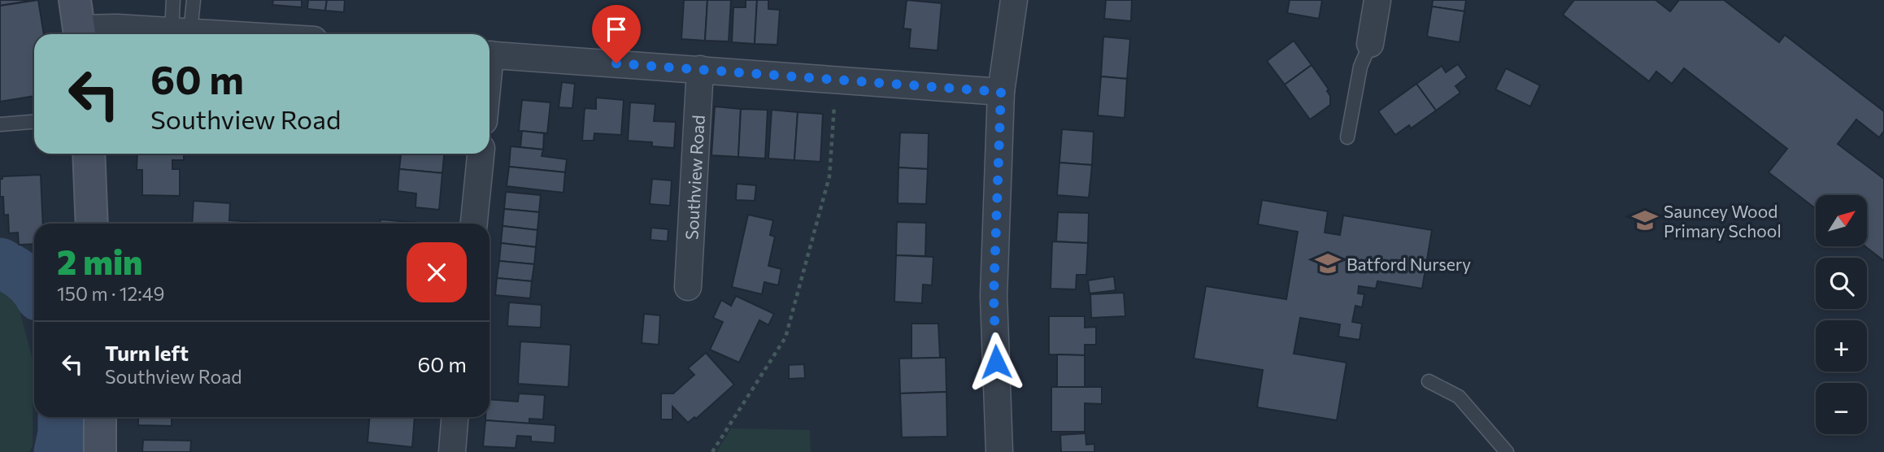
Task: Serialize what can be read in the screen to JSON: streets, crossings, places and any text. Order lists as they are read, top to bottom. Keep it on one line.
{"streets":{"street":["Southview Road"]},"places":{"school or university":["Sauncey Wood Primary School","Batford Nursery"]},"north":"top right","page":{"turn":["60 m","Southview Road"],"map_buttons":["+","−"],"heading":["2 min","150 m · 12:49"],"list":[{"name":"Turn left","note":"Southview Road","value":"60 m"}]}}
